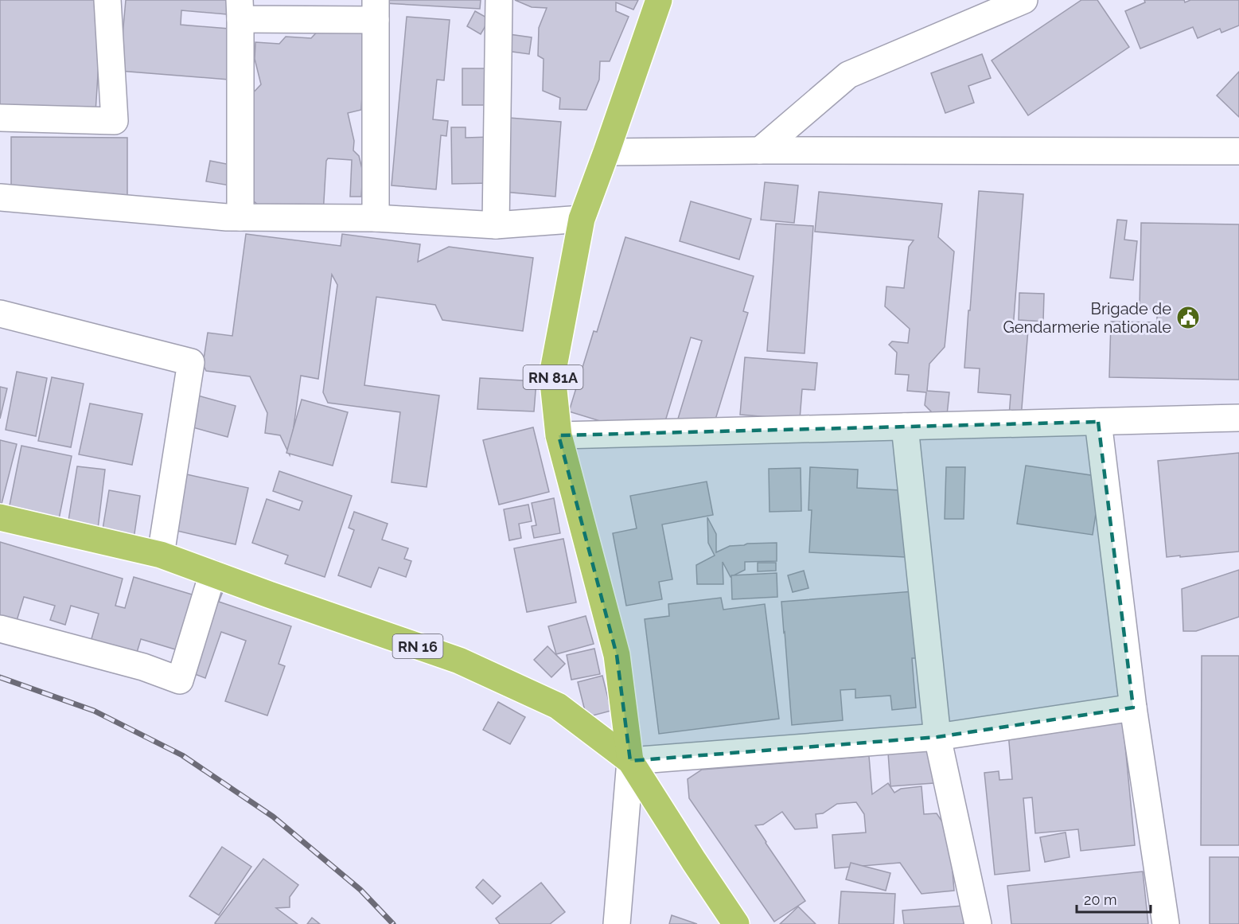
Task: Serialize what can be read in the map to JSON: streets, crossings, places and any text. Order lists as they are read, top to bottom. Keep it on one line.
{"streets":{"main road":["RN 81A","RN 16"]},"crossings":[["RN 81A","RN 16"]],"places":{"public building":["Brigade de Gendarmerie nationale"]},"scale_bar":"20 m"}
